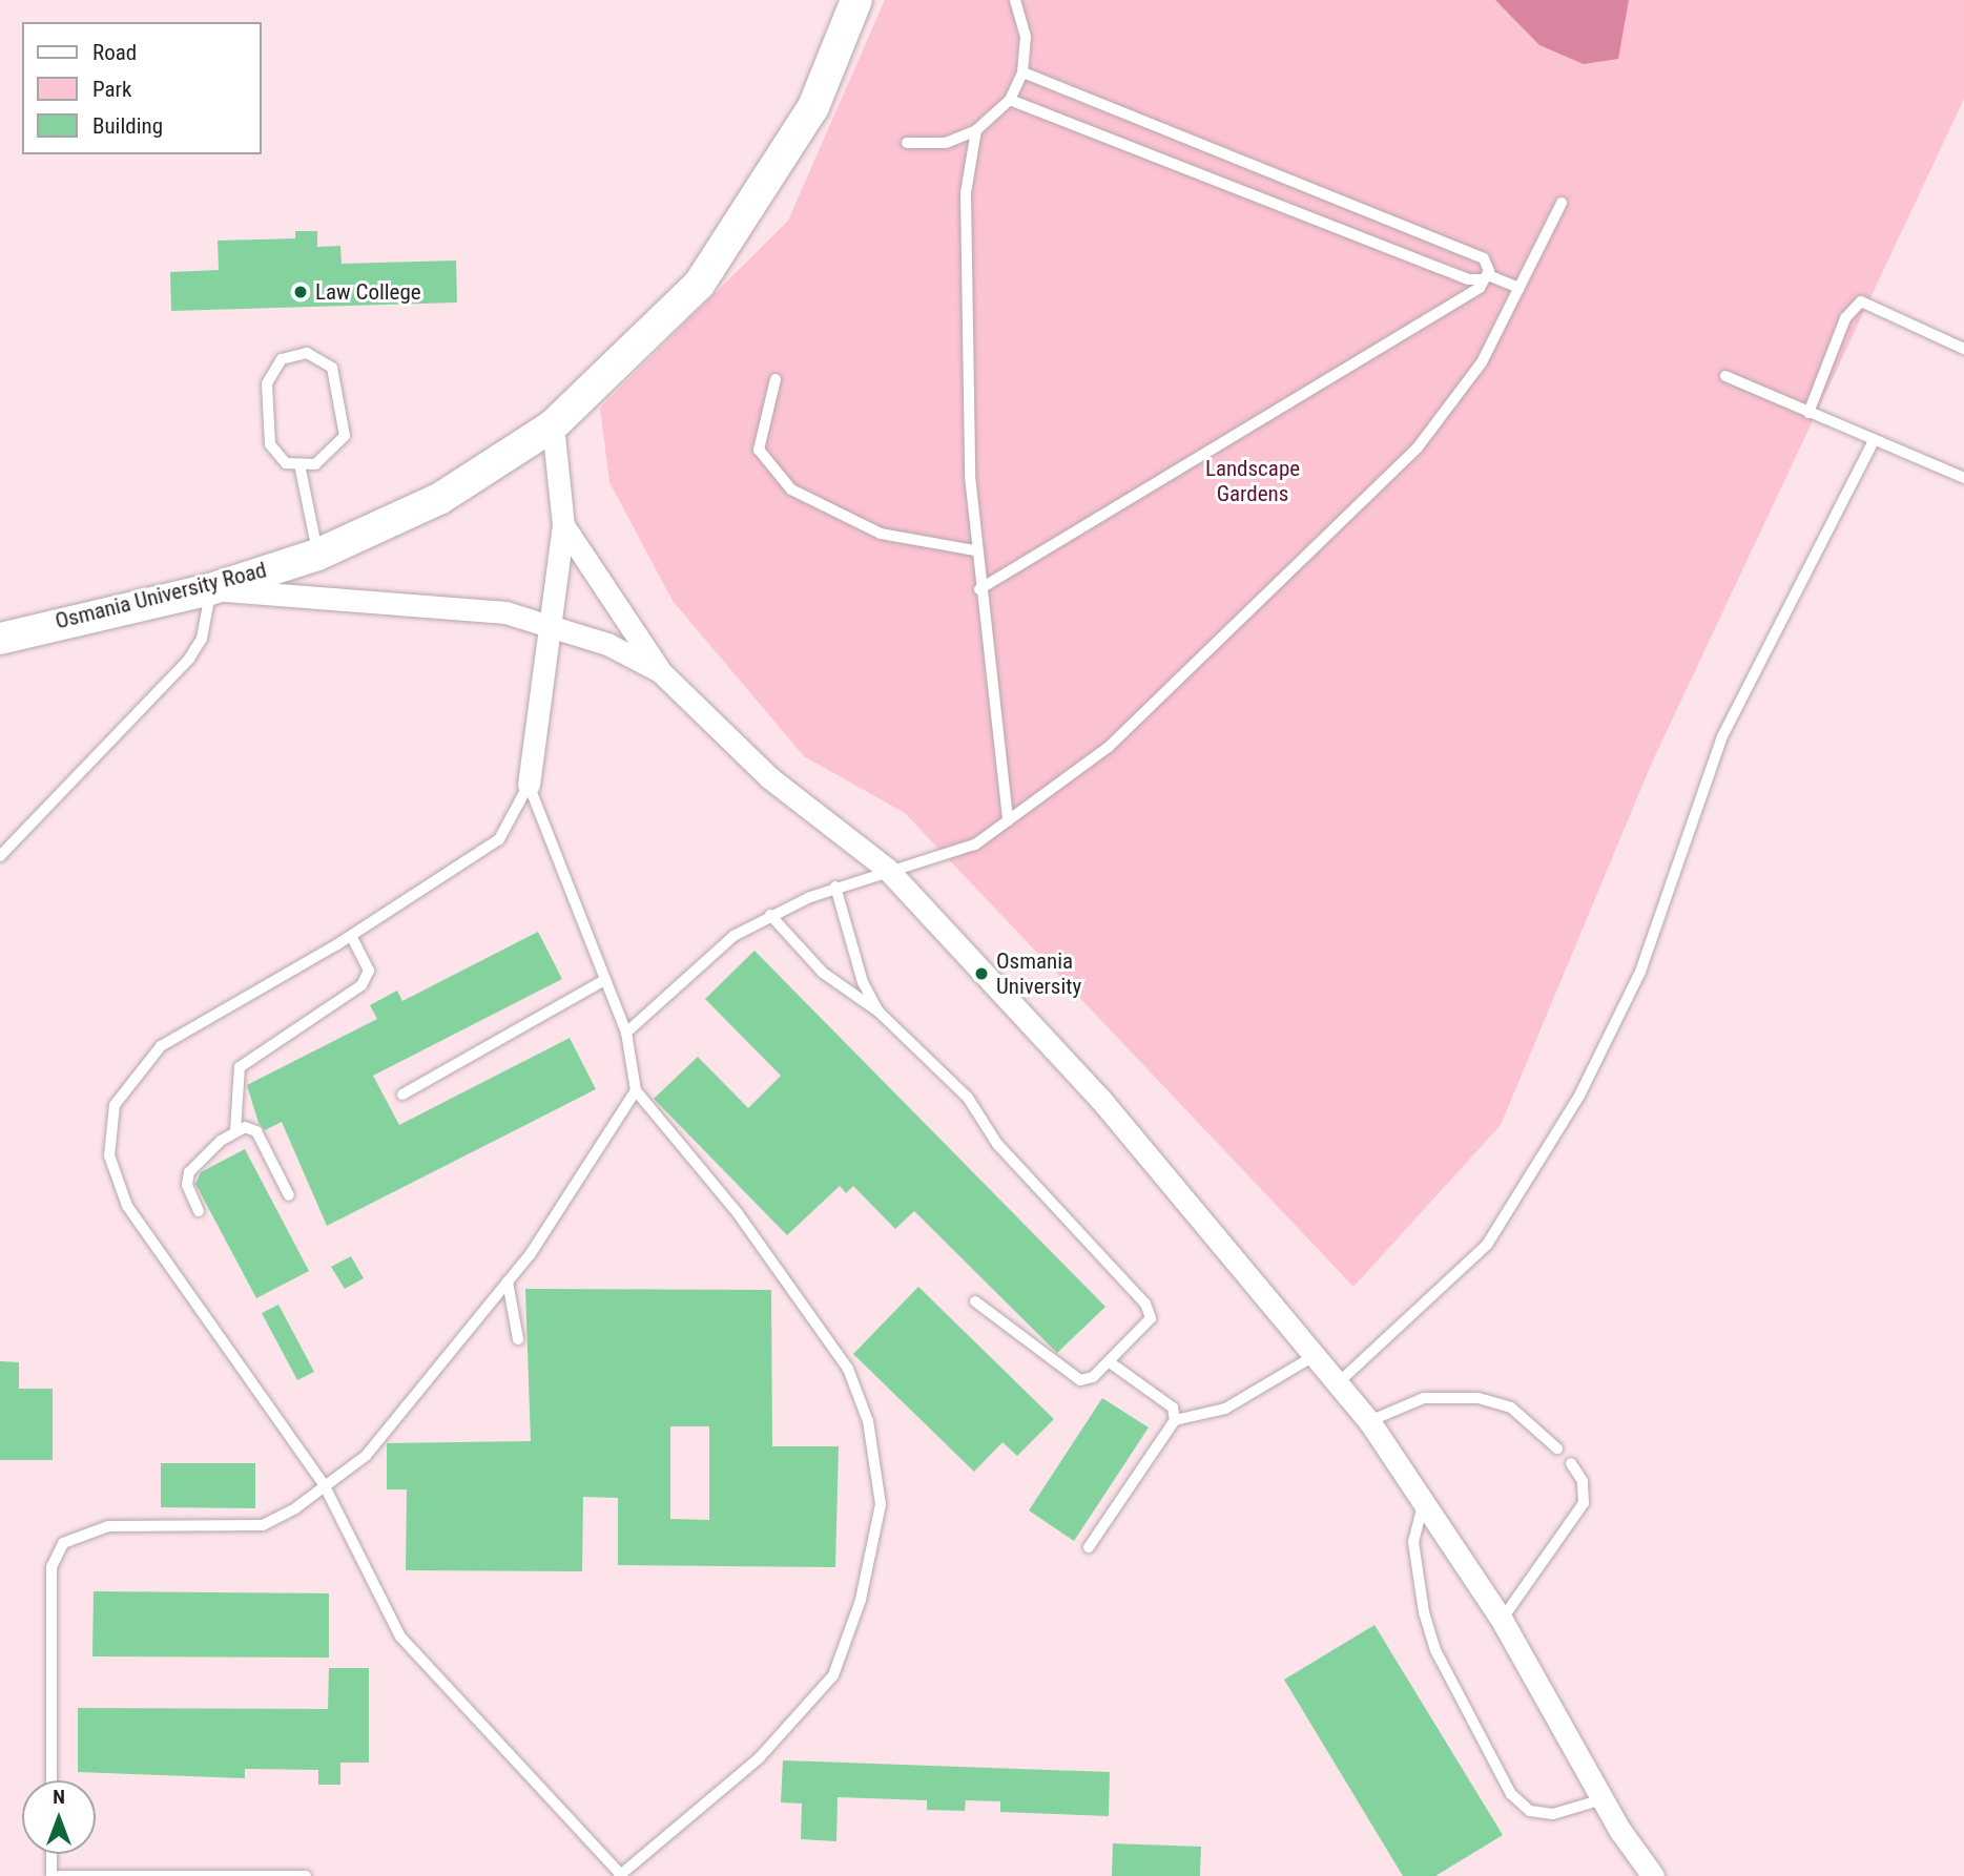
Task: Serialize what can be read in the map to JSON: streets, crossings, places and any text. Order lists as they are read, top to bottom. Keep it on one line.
{"streets":{"main road":["Osmania University Road"]},"parks":["Landscape Gardens"],"places":["Law College","Osmania University"],"legend":["Road","Park","Building"],"north":"top"}
